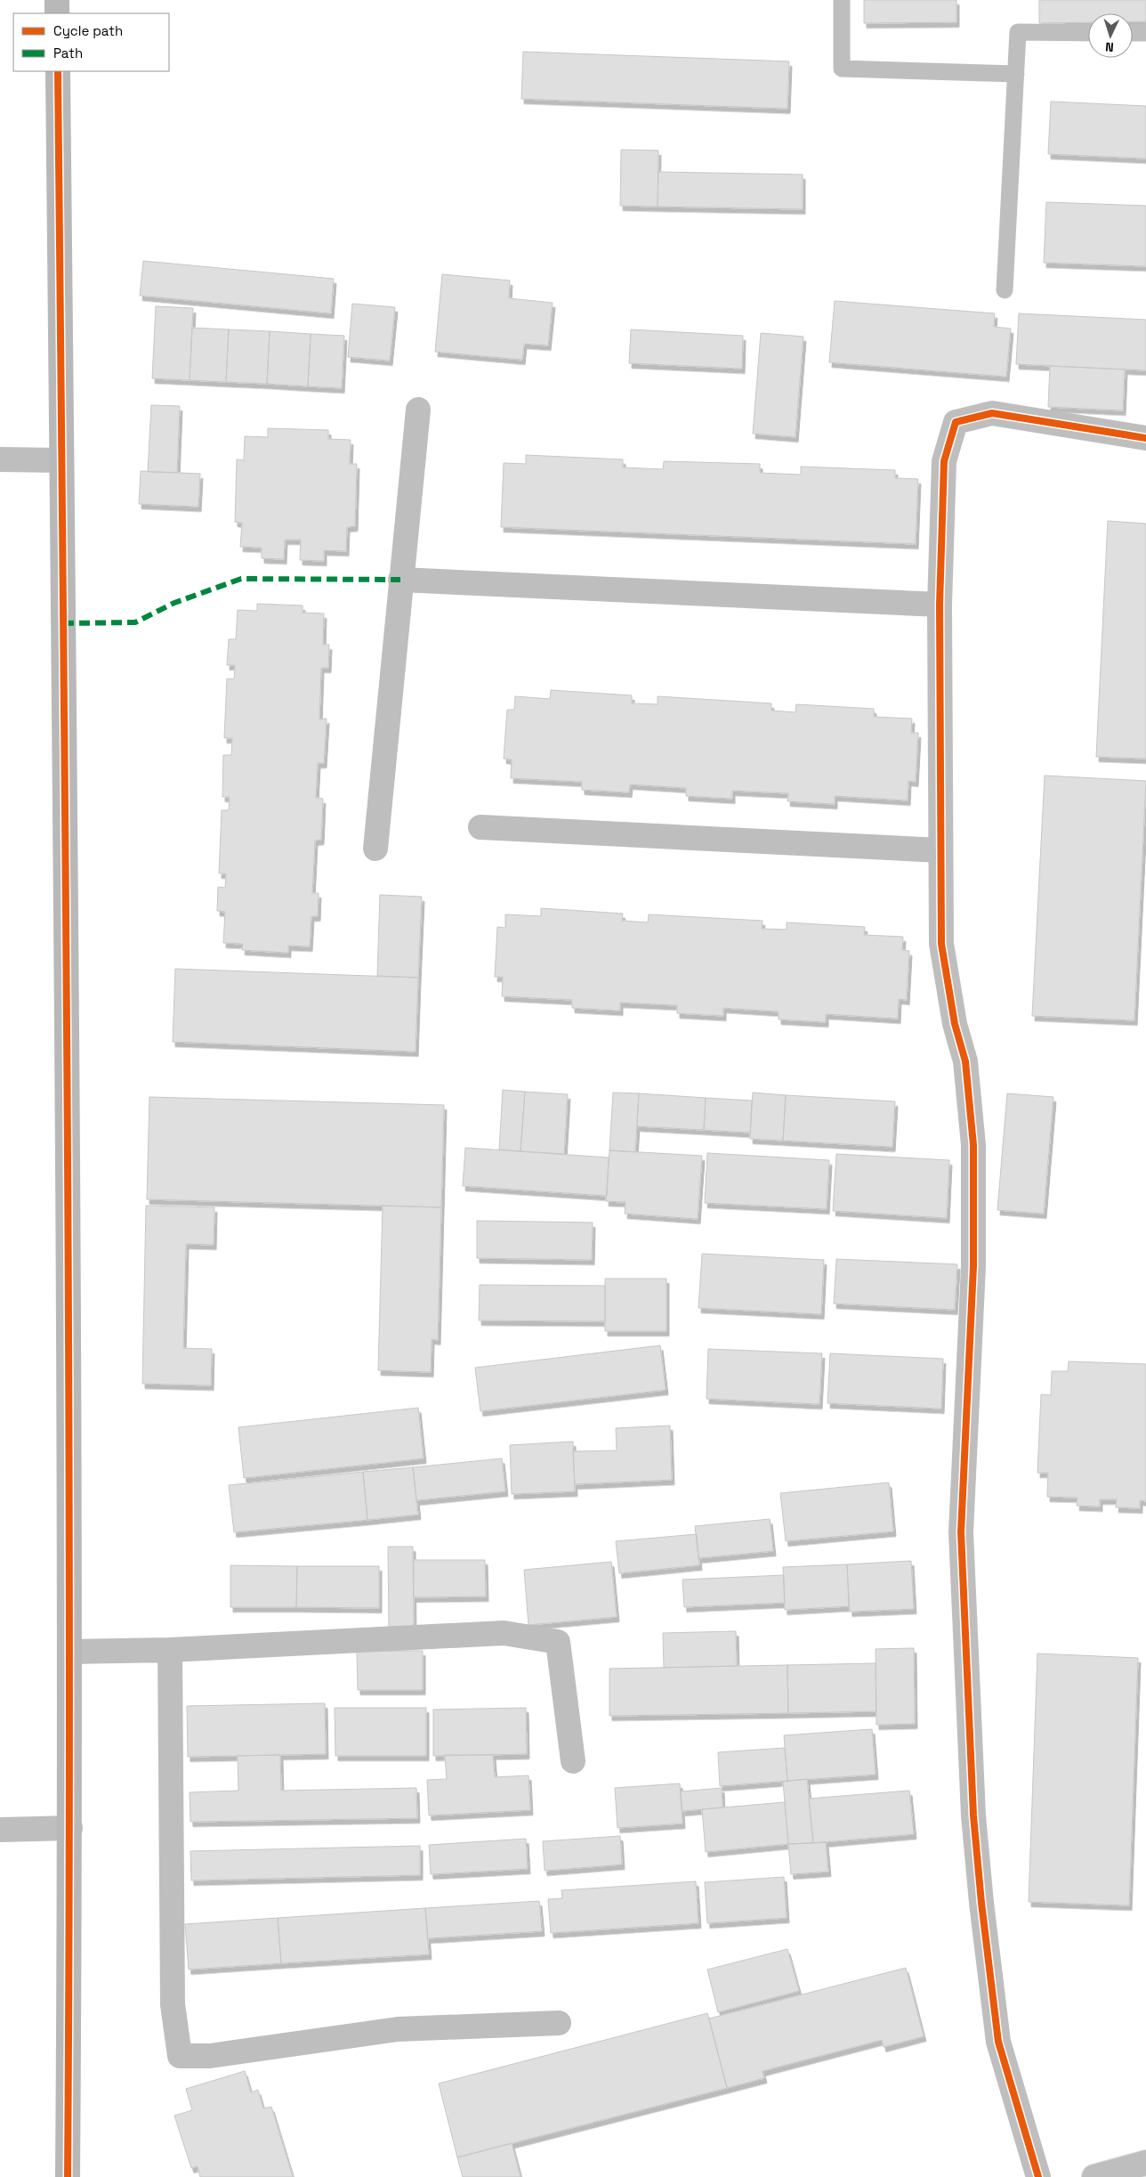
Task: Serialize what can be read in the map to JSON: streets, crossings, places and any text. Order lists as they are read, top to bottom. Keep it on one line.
{"legend":["Cycle path","Path"],"north":"bottom"}
